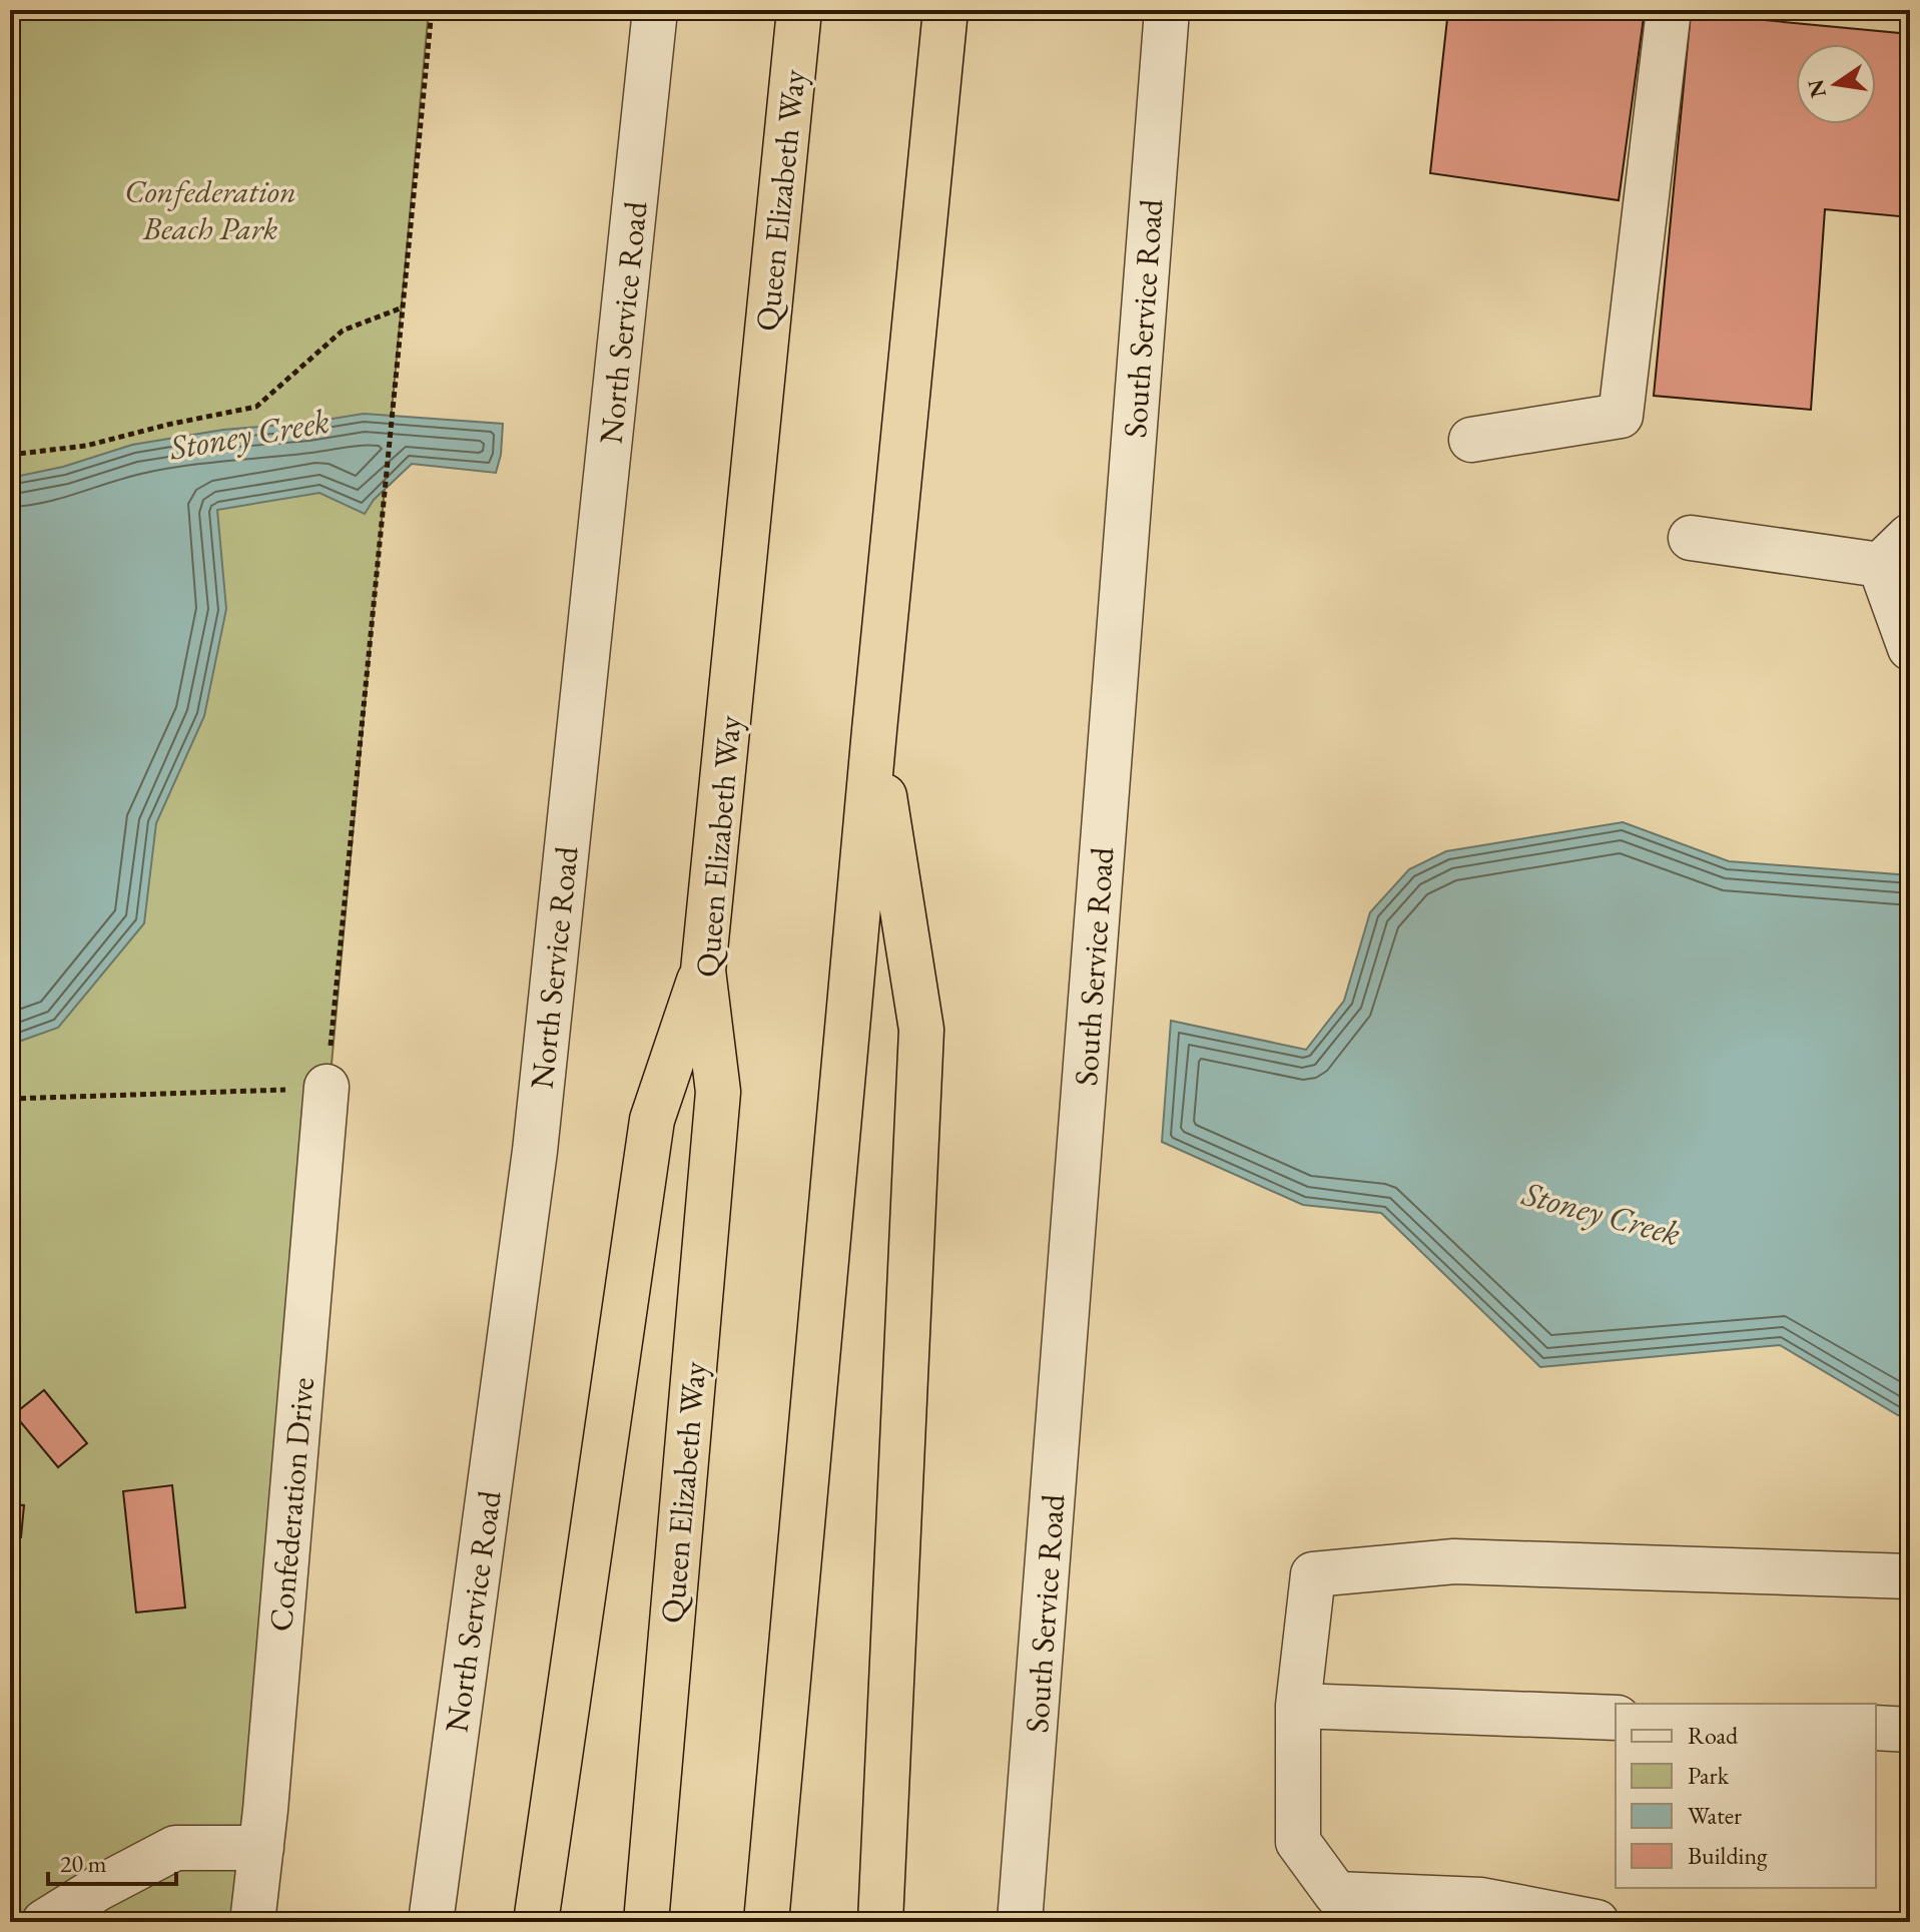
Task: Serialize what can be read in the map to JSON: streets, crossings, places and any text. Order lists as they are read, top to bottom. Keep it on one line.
{"streets":{"highway":["Queen Elizabeth Way"],"street":["South Service Road","North Service Road","Confederation Drive"]},"water":["Stoney Creek"],"parks":["Confederation Beach Park"],"legend":["Road","Park","Water","Building"],"scale_bar":"20 m","north":"left"}
